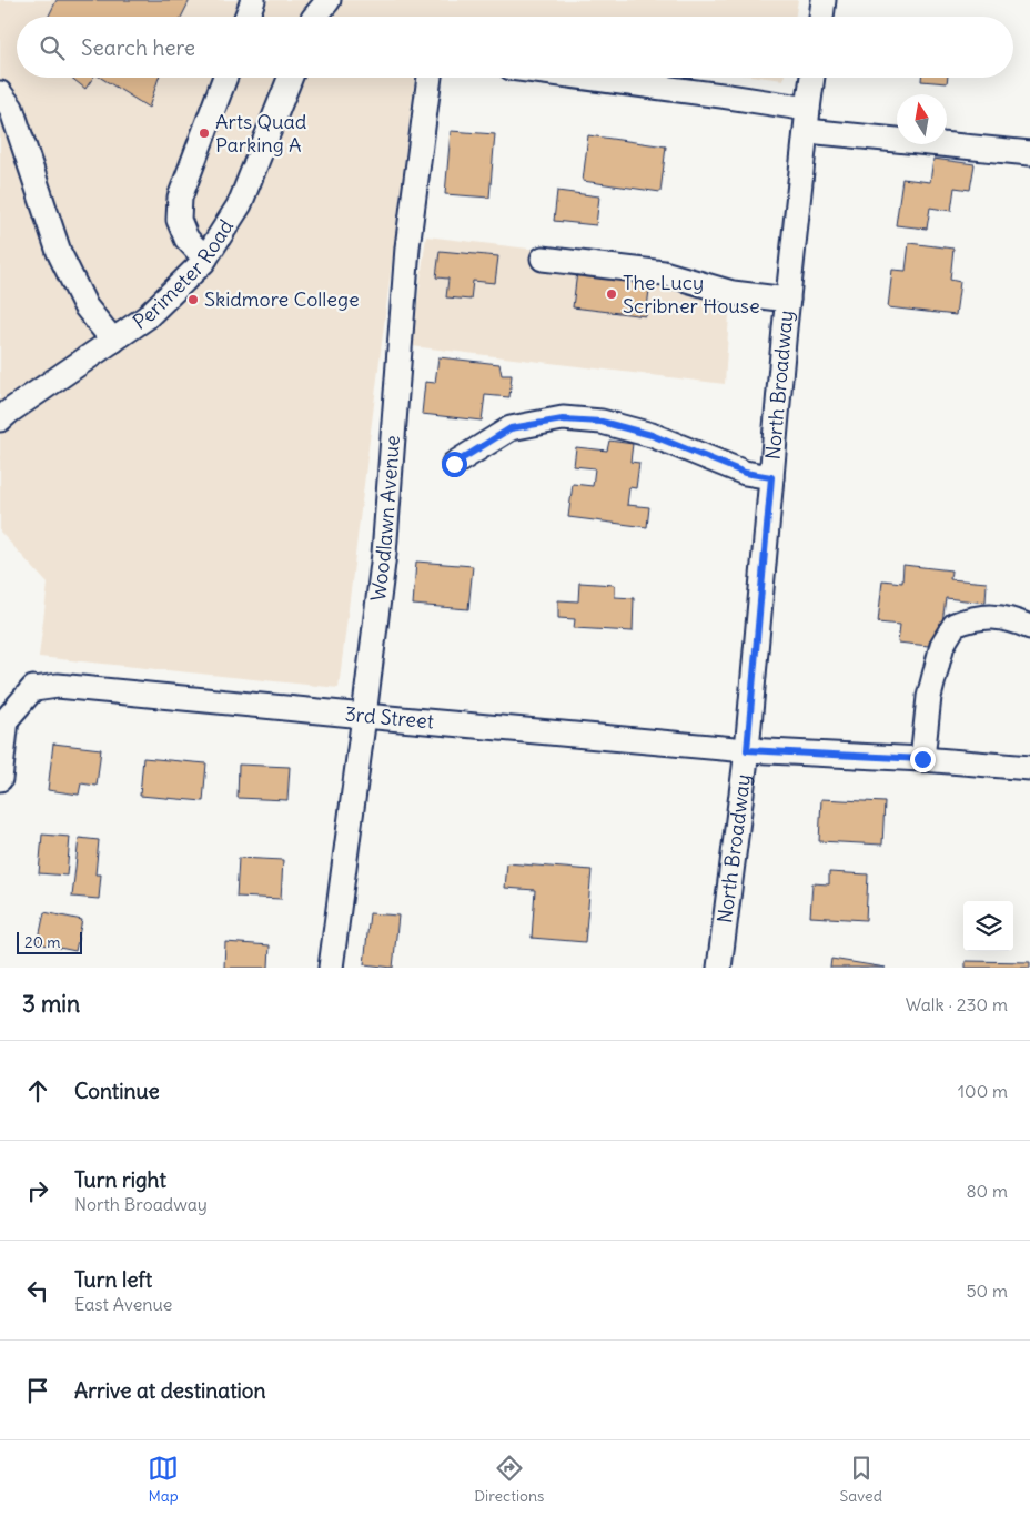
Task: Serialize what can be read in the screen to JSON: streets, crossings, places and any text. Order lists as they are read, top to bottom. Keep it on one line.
{"streets":{"street":["Perimeter Road","North Broadway","Woodlawn Avenue","3rd Street"]},"crossings":[["North Broadway","3rd Street"],["Woodlawn Avenue","3rd Street"]],"places":["Arts Quad Parking A","The Lucy Scribner House","Skidmore College"],"scale_bar":"20 m","north":"top","page":{"search":"Search here","scale":"20 m","heading":["3 min","Walk · 230 m"],"list":[["Continue","100 m"],["Turn right","North Broadway","80 m"],["Turn left","East Avenue","50 m"],"Arrive at destination"],"nav":["Map","Directions","Saved"]}}
